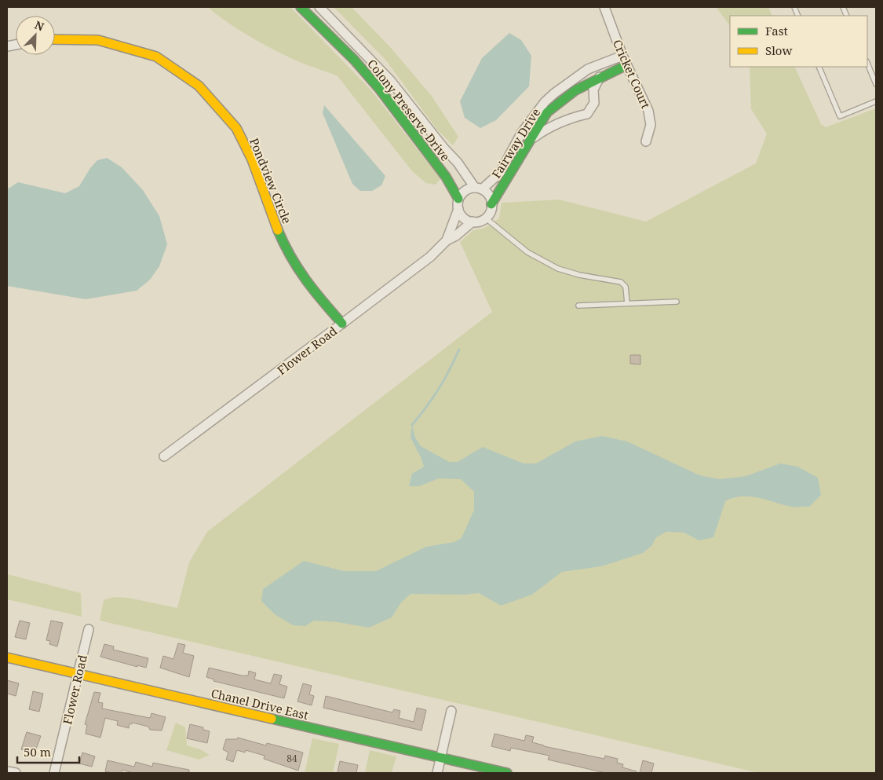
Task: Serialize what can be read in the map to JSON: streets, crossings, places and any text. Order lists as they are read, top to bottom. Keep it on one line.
{"streets":{"street":["Cricket Court","Colony Preserve Drive","Fairway Drive","Pondview Circle","Flower Road","Chanel Drive East"]},"crossings":[["Cricket Court","Fairway Drive"],["Colony Preserve Drive","Fairway Drive"],["Colony Preserve Drive","Flower Road"],["Fairway Drive","Flower Road"],["Pondview Circle","Flower Road"],["Flower Road","Chanel Drive East"]],"house_numbers":["84"],"legend":["Fast","Slow"],"scale_bar":"50 m","north":"top right"}
